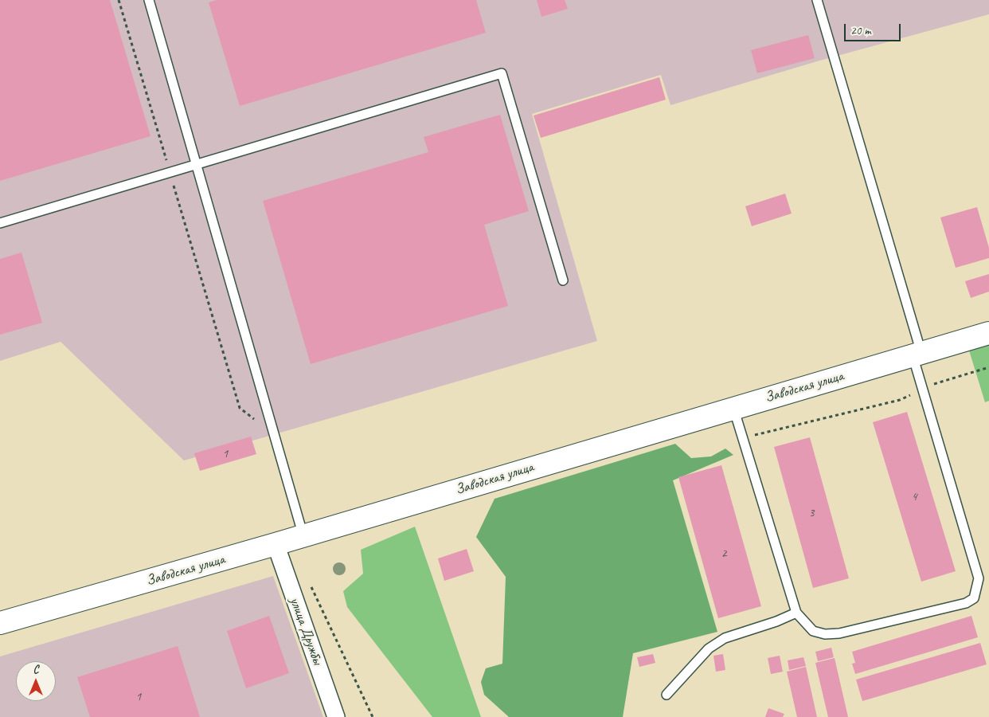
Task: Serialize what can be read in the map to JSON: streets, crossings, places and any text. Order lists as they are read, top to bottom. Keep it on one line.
{"streets":{"street":["Заводская улица","улица Дружбы"]},"crossings":[["Заводская улица","улица Дружбы"]],"house_numbers":["1","4","3","2","1"],"scale_bar":"20 m","north":"top"}
